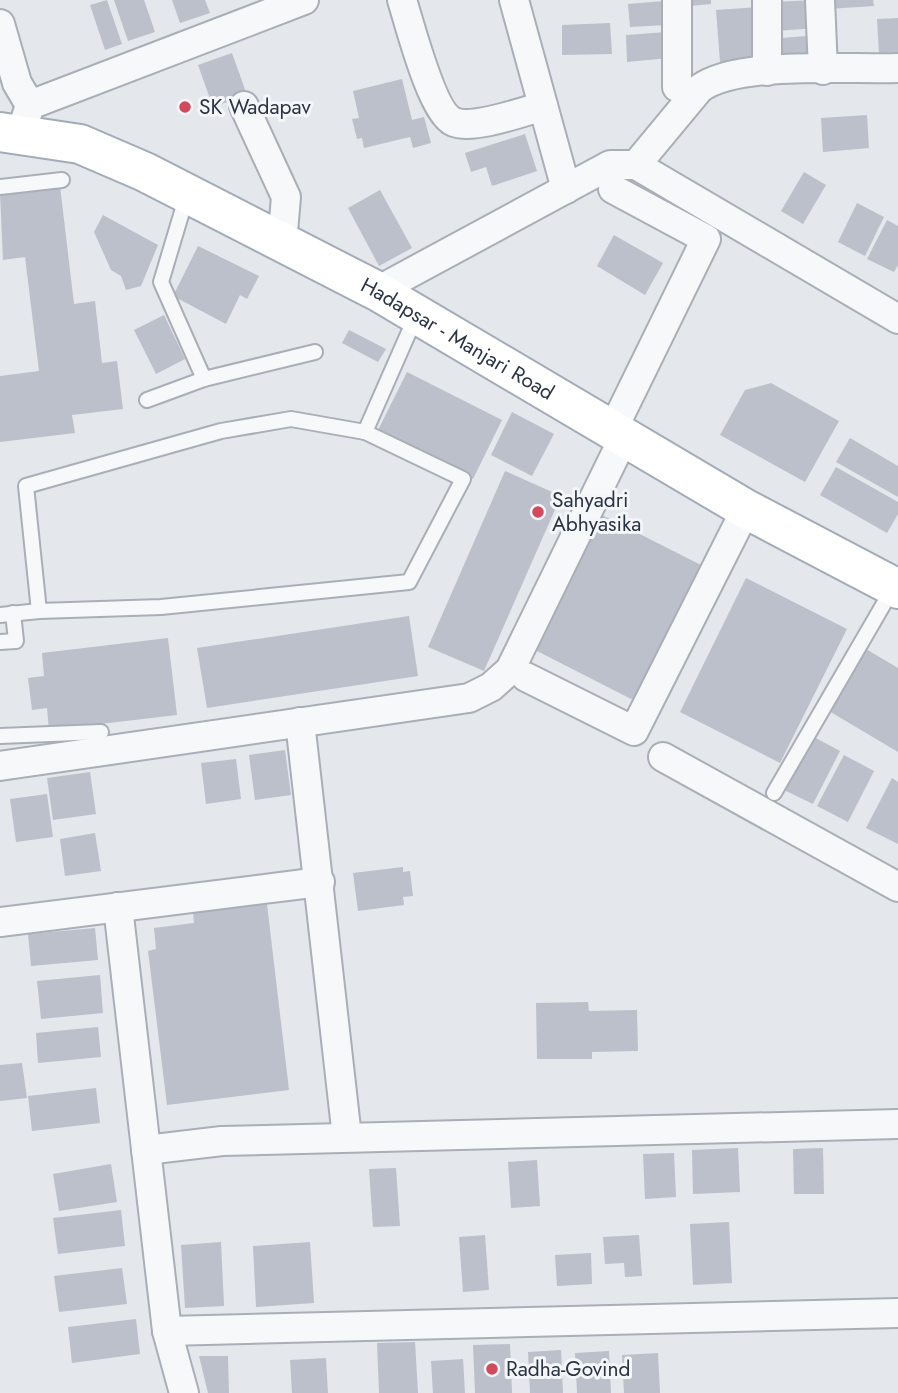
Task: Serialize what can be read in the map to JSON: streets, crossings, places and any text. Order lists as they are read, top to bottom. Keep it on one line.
{"streets":{"main road":["Hadapsar - Manjari Road"]},"places":["SK Wadapav","Sahyadri Abhyasika","Radha-Govind"]}
